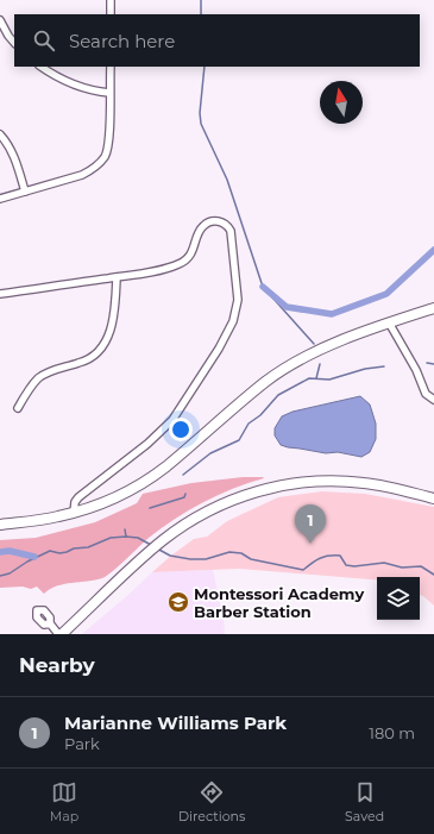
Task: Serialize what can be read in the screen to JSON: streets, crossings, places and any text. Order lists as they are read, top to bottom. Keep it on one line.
{"places":{"school or university":["Montessori Academy Barber Station"]},"north":"top","page":{"search":"Search here","pins":"1","heading":"Nearby","list":[{"mark":"1","name":"Marianne Williams Park","note":"Park","value":"180 m"}],"nav":["Map","Directions","Saved"]}}
